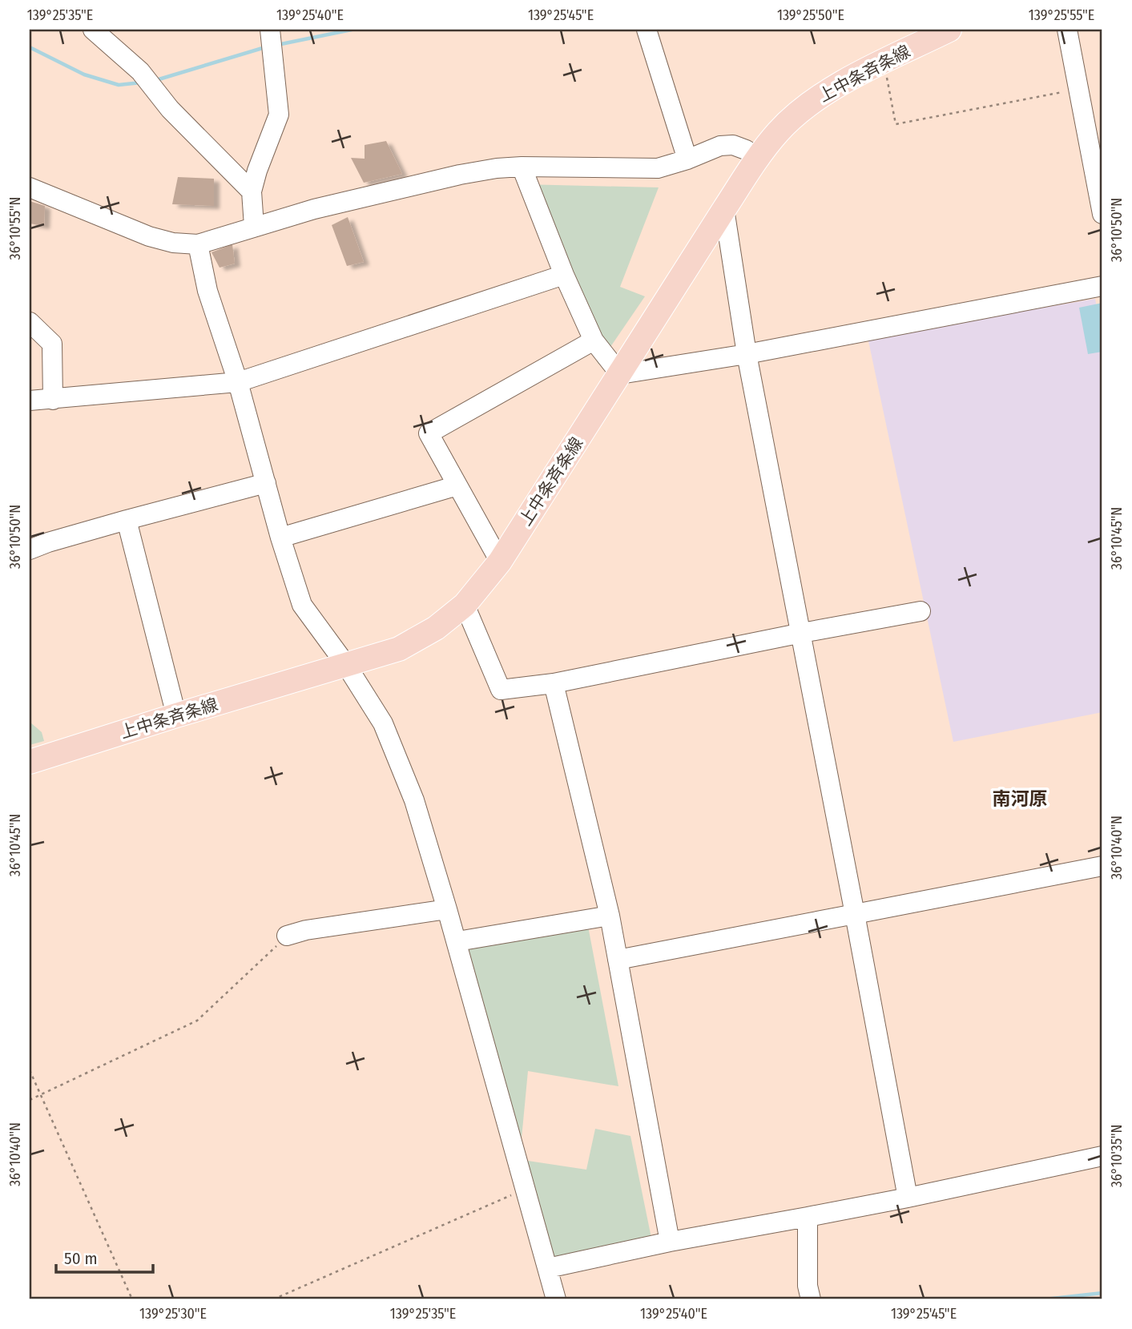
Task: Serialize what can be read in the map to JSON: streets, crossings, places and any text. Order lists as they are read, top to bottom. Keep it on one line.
{"streets":{"main road":["上中条斉条線"]},"districts":["南河原"],"scale_bar":"50 m","coordinates":["139°25'35\"E","139°25'40\"E","139°25'45\"E","139°25'50\"E","139°25'55\"E","36°10'55\"N","36°10'50\"N","36°10'45\"N","36°10'40\"N","36°10'35\"N","139°25'30\"E"]}
